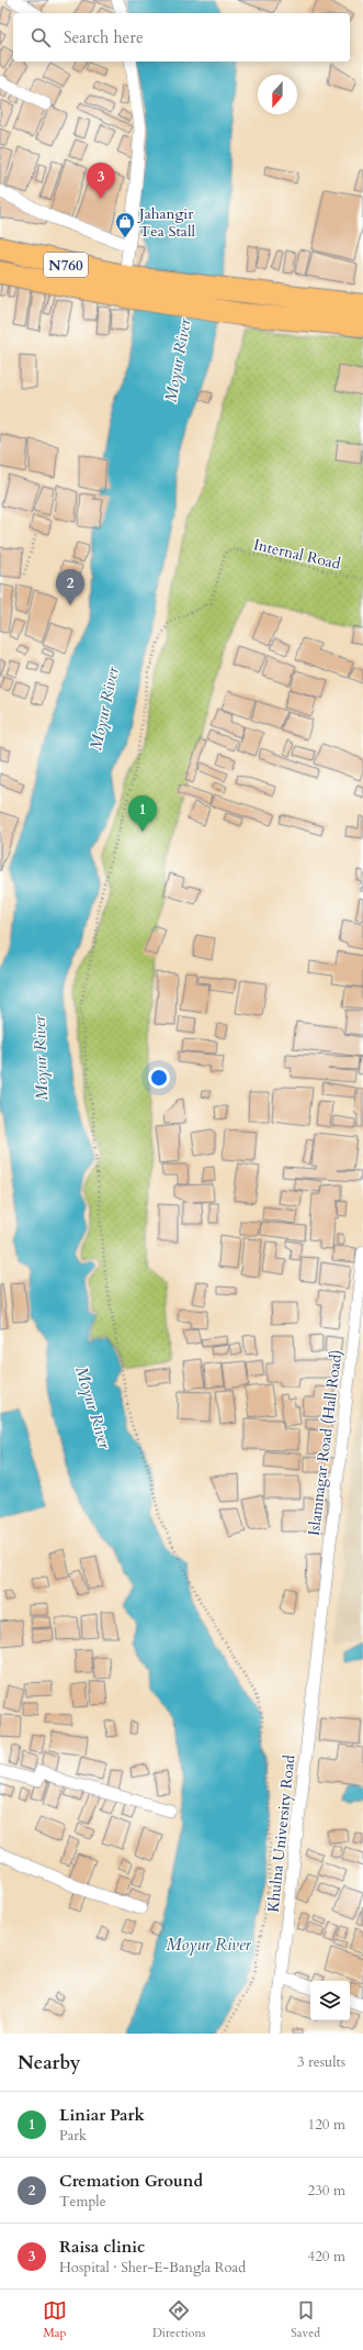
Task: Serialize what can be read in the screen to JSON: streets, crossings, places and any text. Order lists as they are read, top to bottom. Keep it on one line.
{"streets":{"highway":["N760"],"street":["Islamnagar Road (Hall Road)","Khulna University Road"],"path":["Internal Road"]},"crossings":[["Islamnagar Road (Hall Road)","Khulna University Road"]],"water":["Moyur River"],"places":{"shop":["Jahangir Tea Stall"]},"north":"bottom","page":{"search":"Search here","pins":["3","2","1"],"heading":["Nearby","3 results"],"list":[{"mark":"1","name":"Liniar Park","note":"Park","value":"120 m"},{"mark":"2","name":"Cremation Ground","note":"Temple","value":"230 m"},{"mark":"3","name":"Raisa clinic","note":"Hospital · Sher-E-Bangla Road","value":"420 m"}],"nav":["Map","Directions","Saved"]}}
